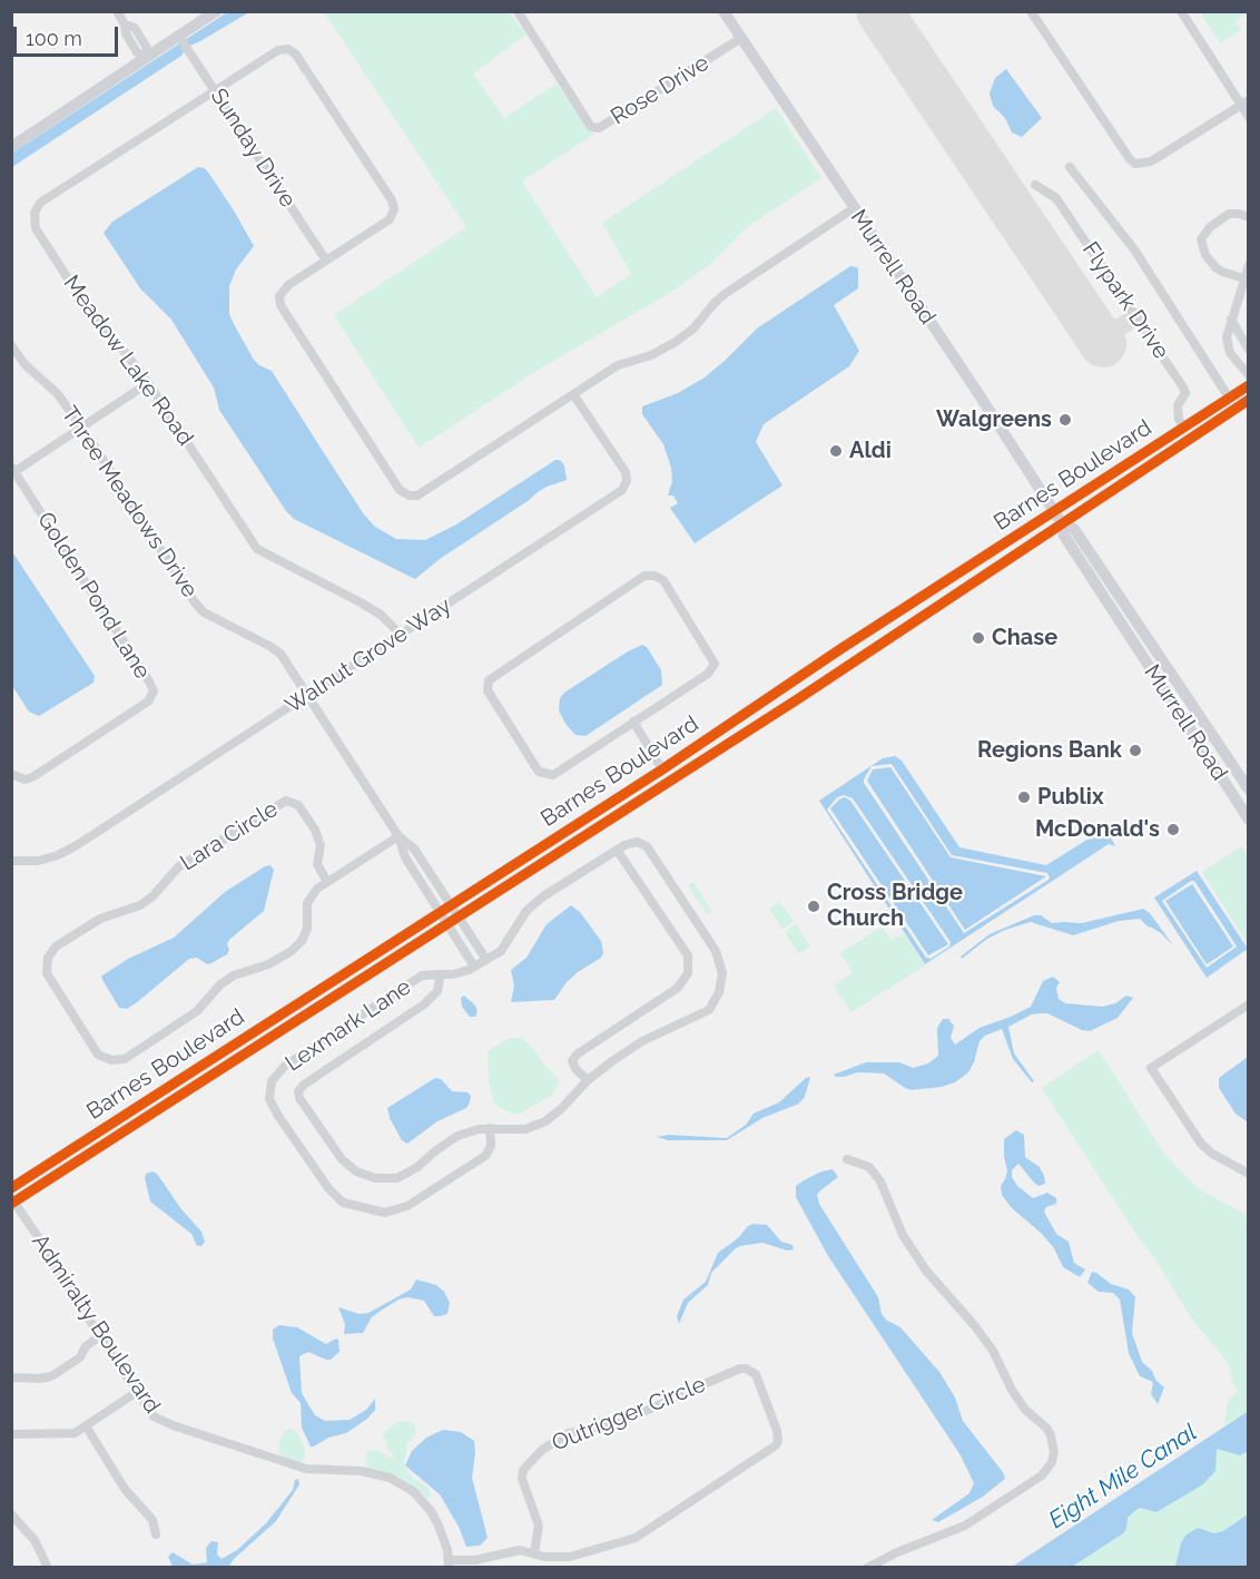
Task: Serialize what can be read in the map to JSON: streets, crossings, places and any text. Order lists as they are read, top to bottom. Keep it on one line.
{"streets":{"main road":["Murrell Road","Barnes Boulevard"],"street":["Rose Drive","Sunday Drive","Flypark Drive","Meadow Lake Road","Three Meadows Drive","Golden Pond Lane","Walnut Grove Way","Lara Circle","Lexmark Lane","Admiralty Boulevard","Outrigger Circle"]},"crossings":[["Rose Drive","Murrell Road"],["Sunday Drive","Meadow Lake Road"],["Murrell Road","Barnes Boulevard"],["Flypark Drive","Barnes Boulevard"],["Meadow Lake Road","Walnut Grove Way"],["Barnes Boulevard","Three Meadows Drive"],["Barnes Boulevard","Admiralty Boulevard"],["Three Meadows Drive","Walnut Grove Way"],["Three Meadows Drive","Lara Circle"],["Admiralty Boulevard","Outrigger Circle"]],"water":["Eight Mile Canal"],"places":["Walgreens","Aldi","Chase","Regions Bank","Publix","McDonald's","Cross Bridge Church"],"scale_bar":"100 m"}
